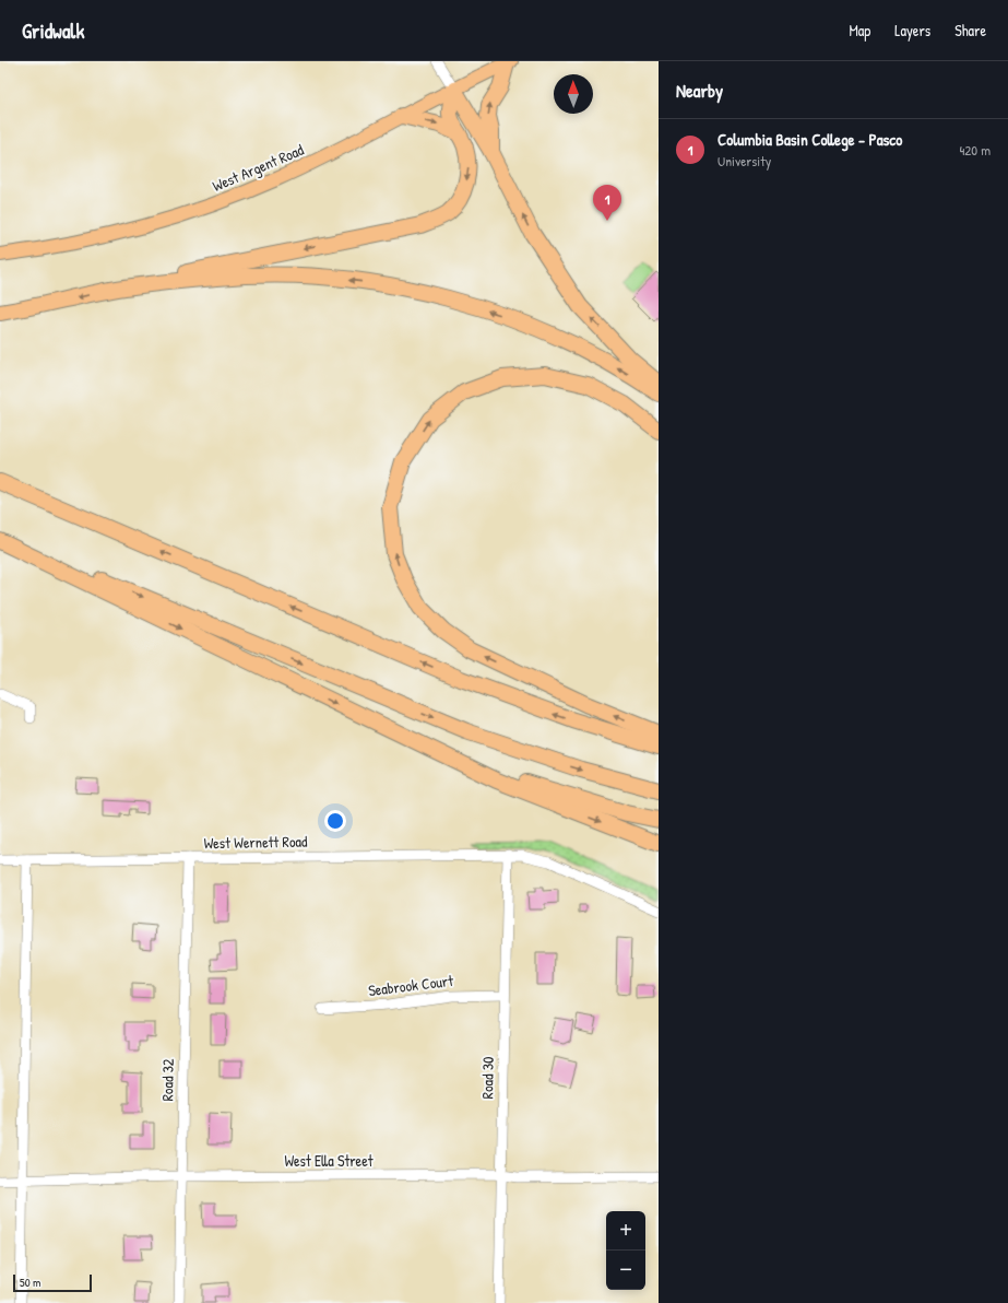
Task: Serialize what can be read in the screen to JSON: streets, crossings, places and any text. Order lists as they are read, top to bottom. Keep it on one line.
{"streets":{"main road":["West Argent Road"],"street":["West Wernett Road","Seabrook Court","Road 30","Road 32","West Ella Street"]},"crossings":[["West Wernett Road","Road 30"],["West Wernett Road","Road 32"],["Seabrook Court","Road 30"],["Road 30","West Ella Street"],["Road 32","West Ella Street"]],"scale_bar":"50 m","north":"top","page":{"header":"Gridwalk","nav":["Map","Layers","Share"],"heading":"Nearby","list":[{"mark":"1","name":"Columbia Basin College - Pasco","note":"University","value":"420 m"}],"pins":"1","map_buttons":["+","−"],"scale":"50 m"}}
